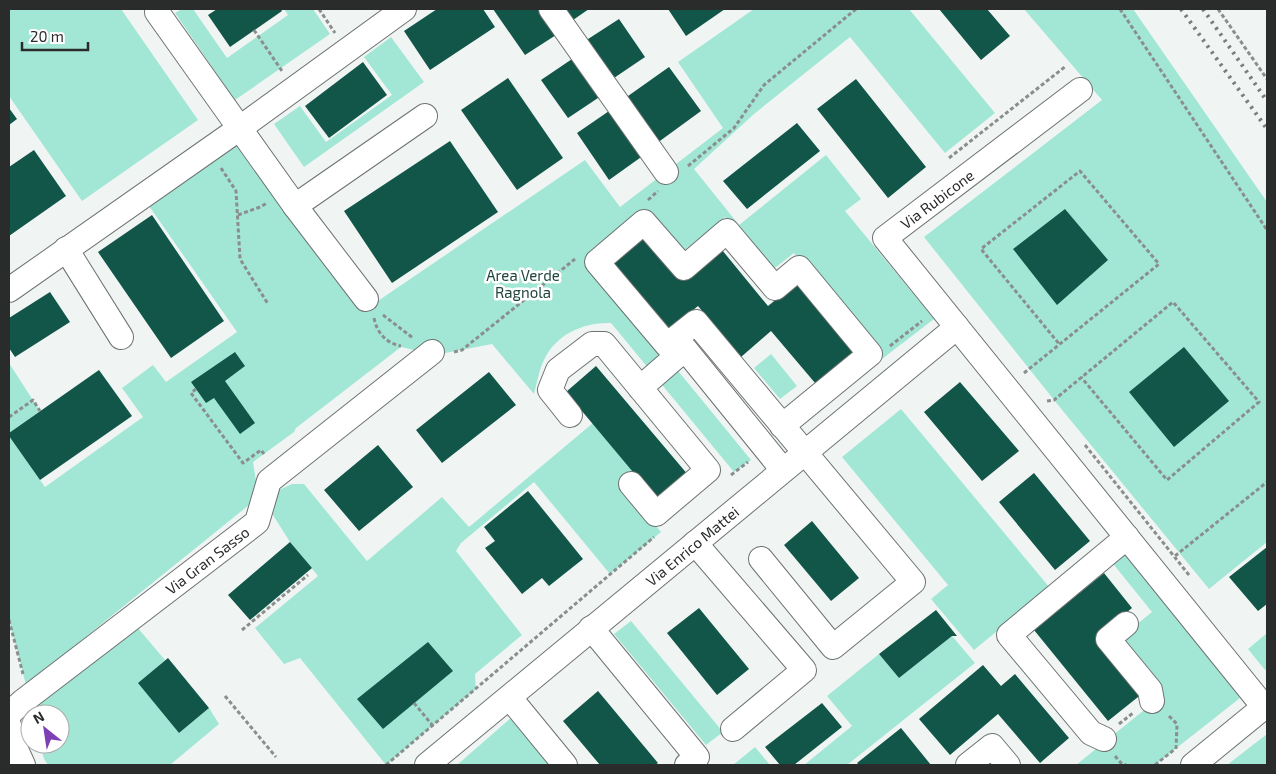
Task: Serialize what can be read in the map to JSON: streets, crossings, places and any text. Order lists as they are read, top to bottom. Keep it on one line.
{"streets":{"street":["Via Rubicone","Via Enrico Mattei","Via Gran Sasso"]},"crossings":[["Via Rubicone","Via Enrico Mattei"]],"parks":["Area Verde Ragnola"],"scale_bar":"20 m","north":"top left"}
